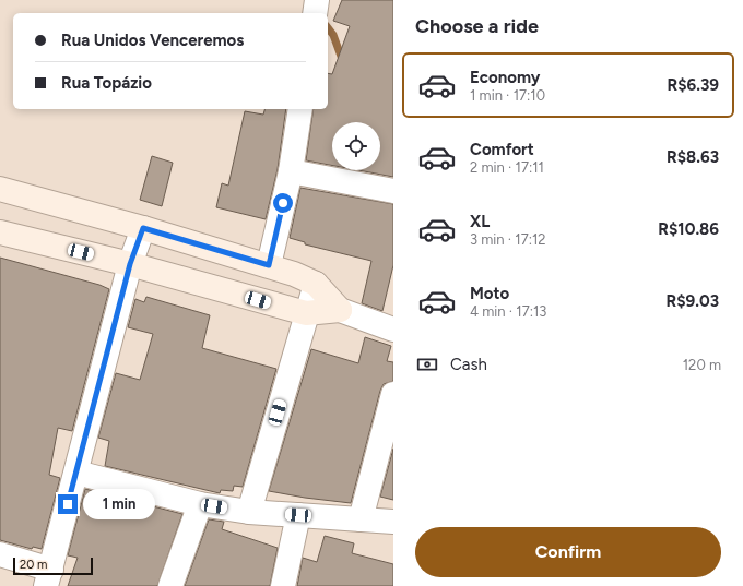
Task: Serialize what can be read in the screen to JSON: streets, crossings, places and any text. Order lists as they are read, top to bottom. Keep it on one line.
{"scale_bar":"20 m","page":{"heading":"Choose a ride","banner":["Rua Unidos Venceremos","Rua Topázio"],"list":[{"name":"Economy","note":"1 min · 17:10","value":"R$6.39"},{"name":"Comfort","note":"2 min · 17:11","value":"R$8.63"},{"name":"XL","note":"3 min · 17:12","value":"R$10.86"},{"name":"Moto","note":"4 min · 17:13","value":"R$9.03"}],"pay":["Cash","120 m"],"bubble":"1 min","buttons":"Confirm","scale":"20 m"}}
